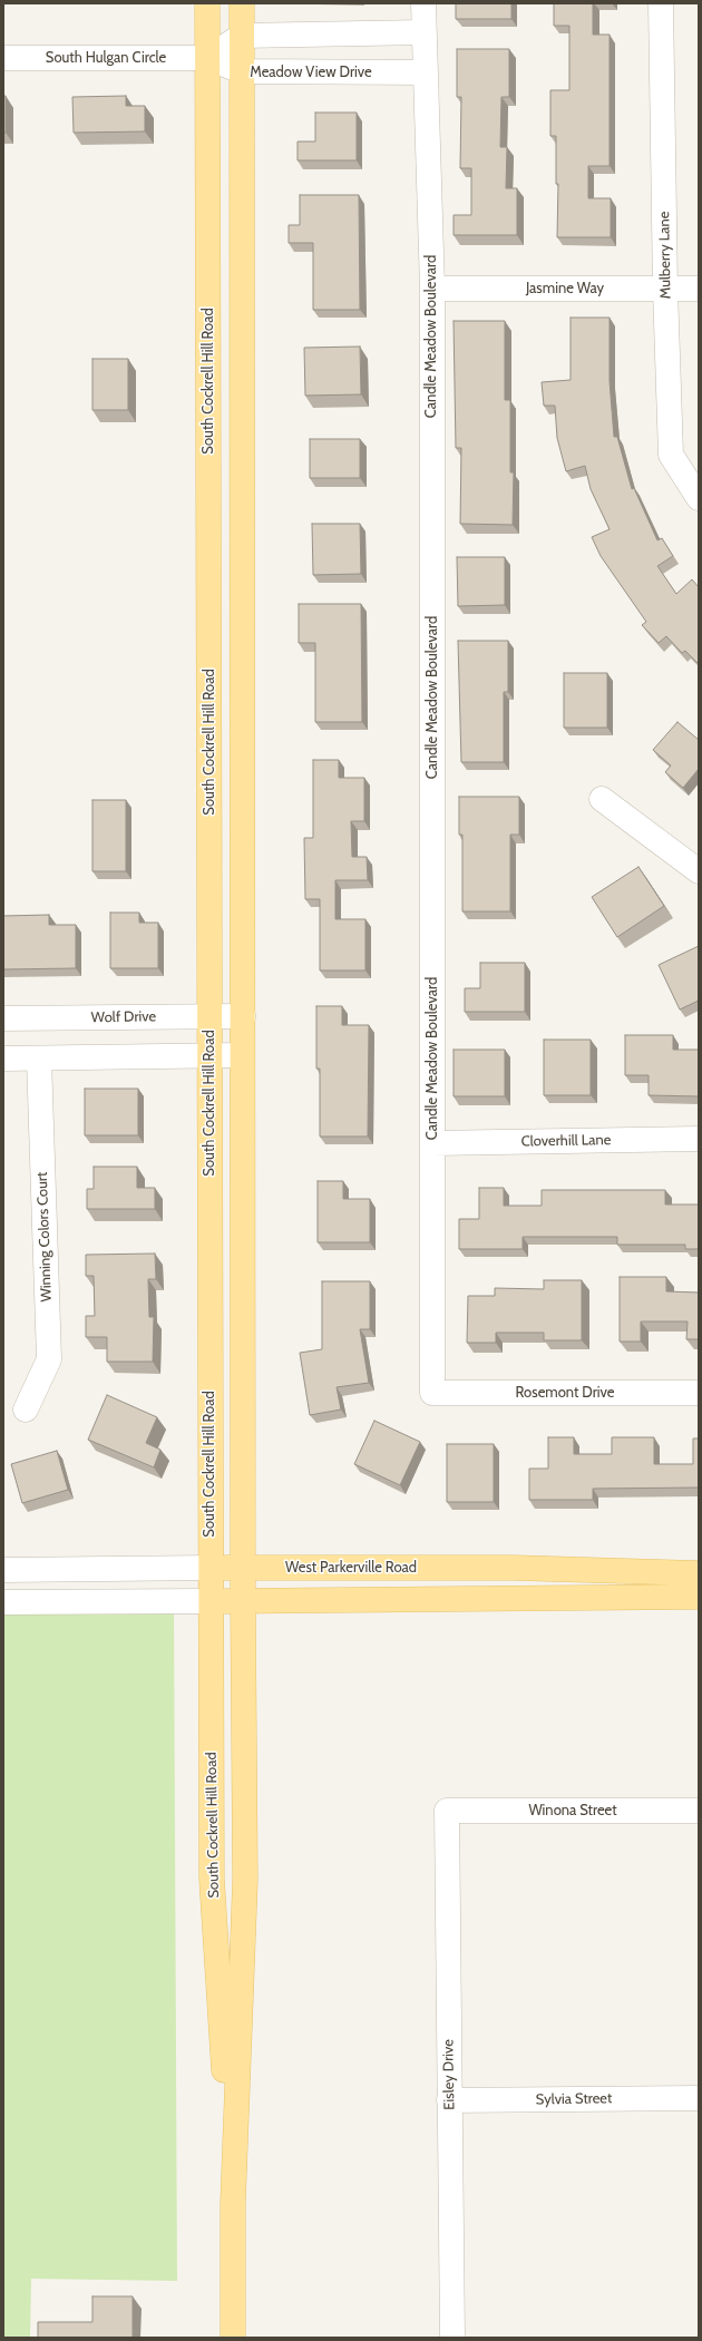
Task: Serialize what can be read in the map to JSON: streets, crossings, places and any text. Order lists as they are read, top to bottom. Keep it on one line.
{"streets":{"main road":["South Cockrell Hill Road","West Parkerville Road"],"street":["South Hulgan Circle","Meadow View Drive","Mulberry Lane","Jasmine Way","Candle Meadow Boulevard","Wolf Drive","Cloverhill Lane","Winning Colors Court","Rosemont Drive","Winona Street","Eisley Drive","Sylvia Street"]},"crossings":[["South Hulgan Circle","Meadow View Drive"],["South Hulgan Circle","South Cockrell Hill Road"],["Meadow View Drive","Candle Meadow Boulevard"],["Meadow View Drive","South Cockrell Hill Road"],["Mulberry Lane","Jasmine Way"],["Jasmine Way","Candle Meadow Boulevard"],["Candle Meadow Boulevard","Cloverhill Lane"],["Candle Meadow Boulevard","Rosemont Drive"],["South Cockrell Hill Road","Wolf Drive"],["South Cockrell Hill Road","West Parkerville Road"],["Winona Street","Eisley Drive"],["Eisley Drive","Sylvia Street"]]}
